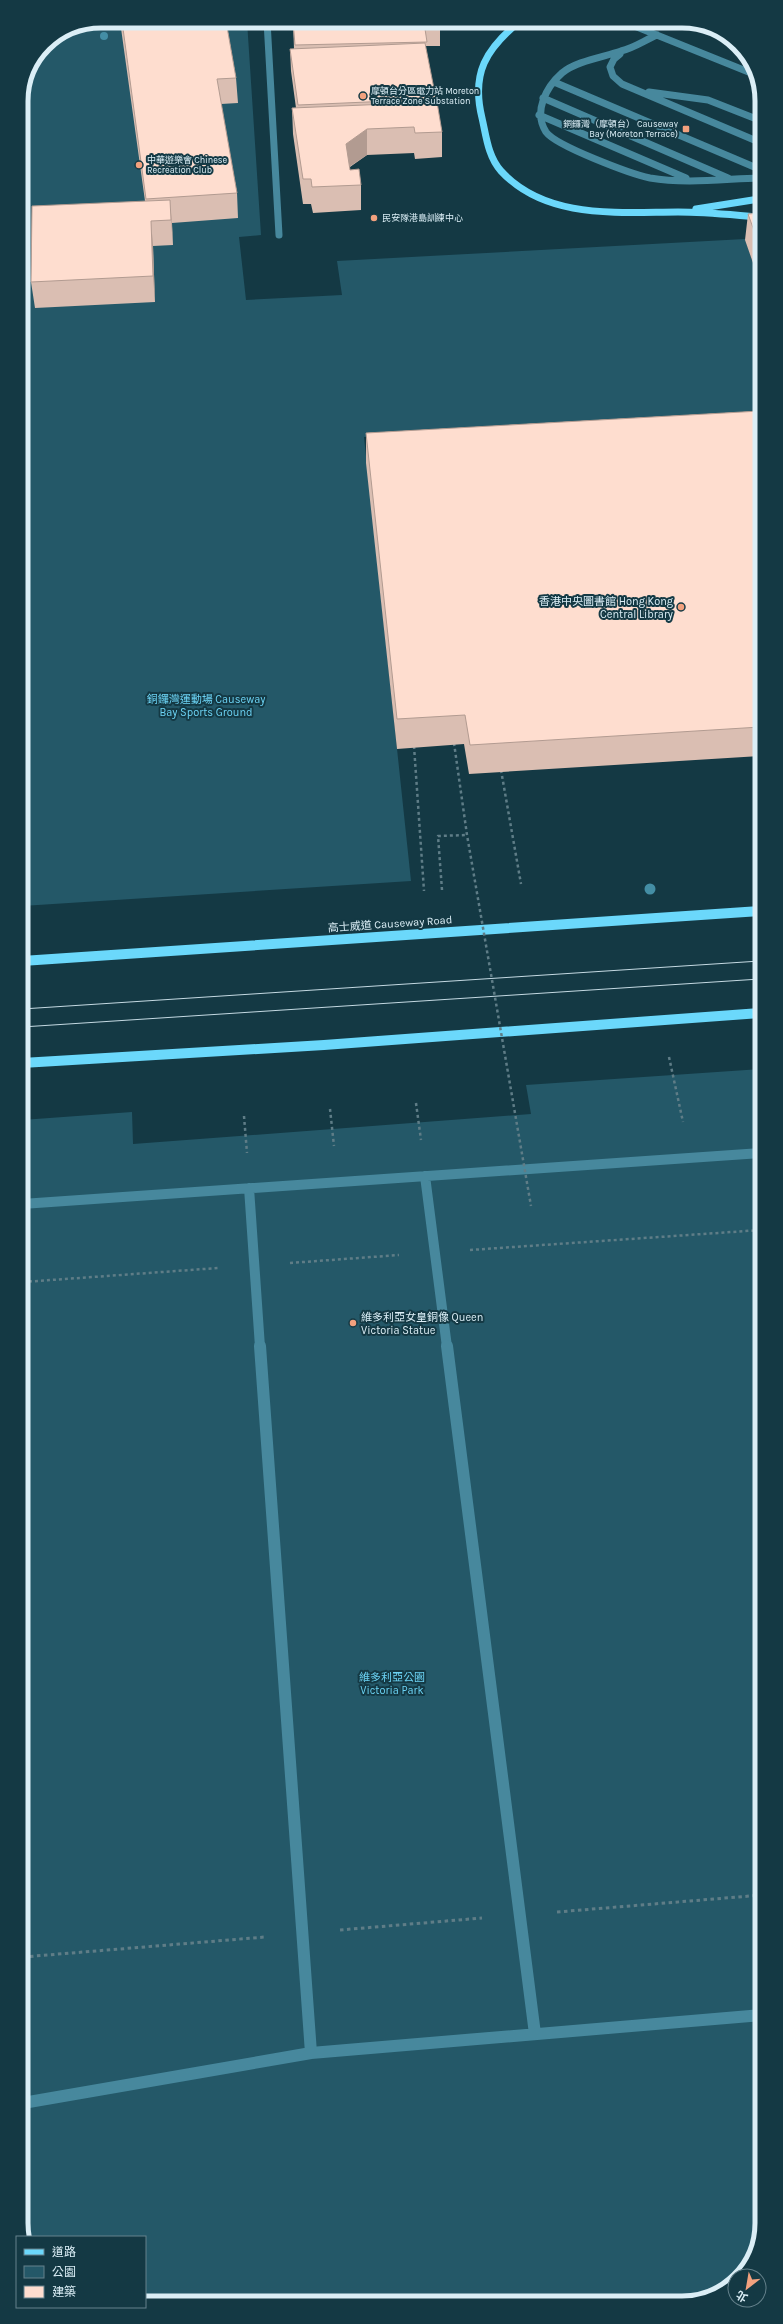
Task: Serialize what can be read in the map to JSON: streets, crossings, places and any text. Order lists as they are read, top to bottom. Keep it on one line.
{"streets":{"main road":["高士威道 Causeway Road"]},"parks":["銅鑼灣運動場 Causeway Bay Sports Ground","維多利亞公園 Victoria Park"],"places":{"other":["摩頓台分區電力站 Moreton Terrace Zone Substation","中華遊樂會 Chinese Recreation Club","民安隊港島訓練中心","香港中央圖書館 Hong Kong Central Library","維多利亞女皇銅像 Queen Victoria Statue"],"transit":["銅鑼灣（摩頓台） Causeway Bay (Moreton Terrace)"]},"legend":["道路","公園","建築"],"north":"bottom left"}
